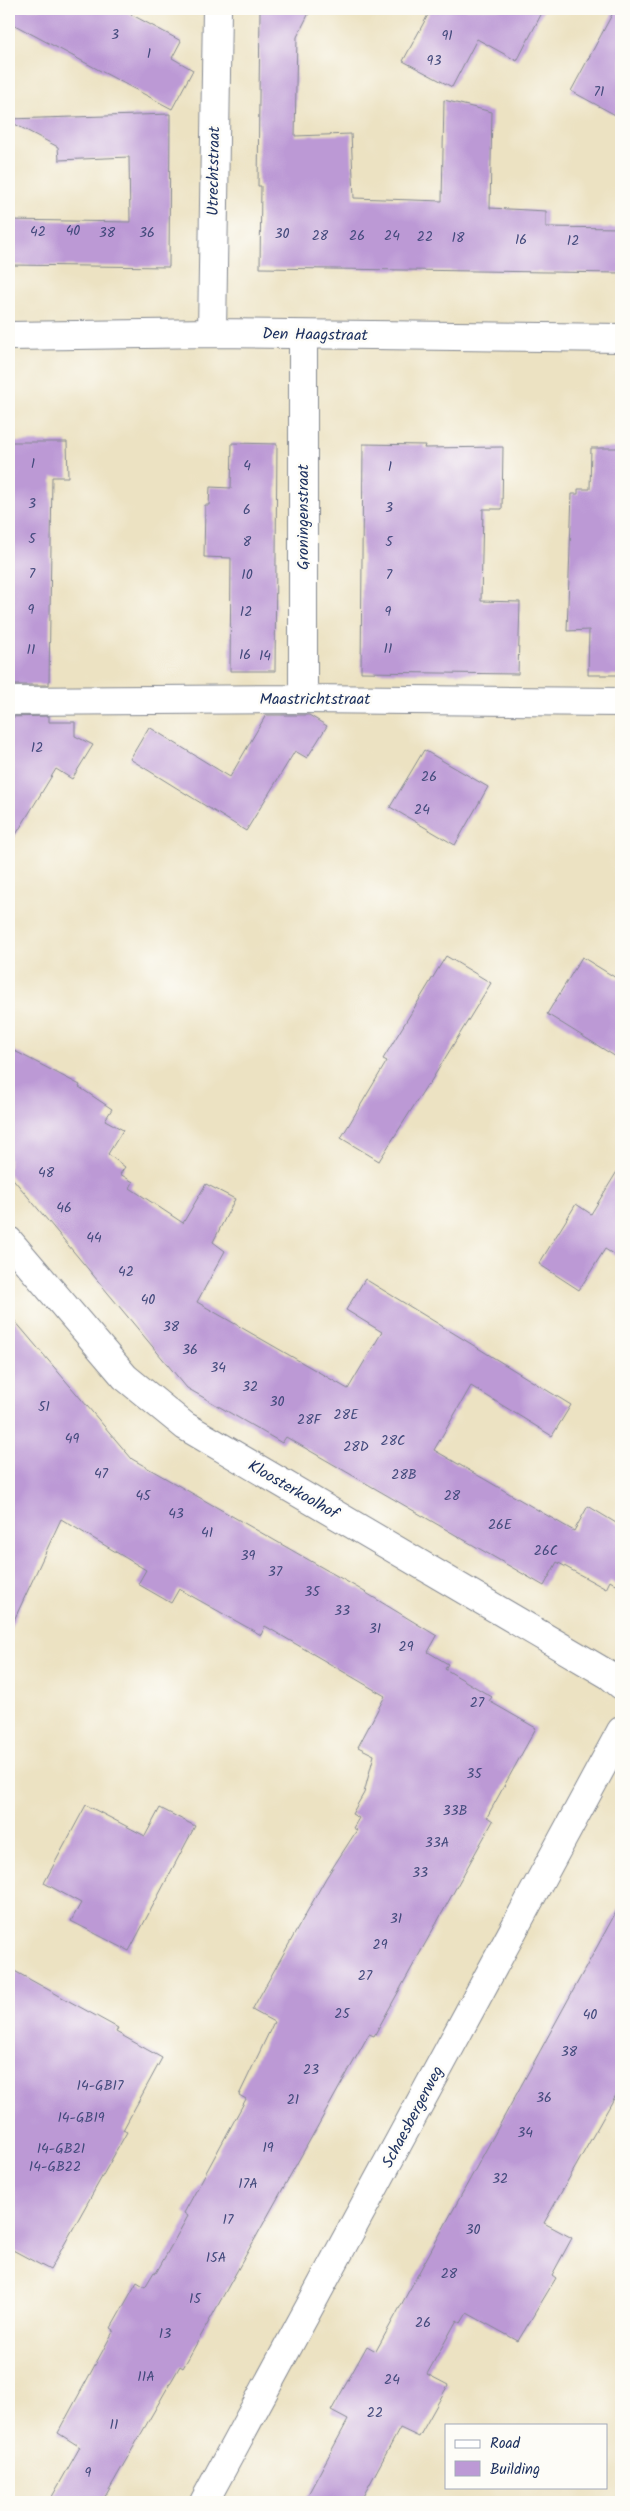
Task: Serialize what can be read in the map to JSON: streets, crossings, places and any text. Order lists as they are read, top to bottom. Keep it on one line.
{"streets":{"street":["Utrechtstraat","Den Haagstraat","Groningenstraat","Maastrichtstraat","Kloosterkoolhof","Schaesbergerweg"]},"crossings":[["Utrechtstraat","Den Haagstraat"],["Den Haagstraat","Groningenstraat"],["Groningenstraat","Maastrichtstraat"]],"house_numbers":["3","91","1","93","71","40","42","38","36","30","28","26","24","22","18","16","12","1","4","1","3","3","6","5","8","5","7","10","7","9","12","9","11","11","16","14","12","26","24","48","46","44","42","40","38","36","34","32","30","51","28E","28F","49","28C","28D","47","28B","45","28","43","26E","41","26C","39","37","35","33","31","29","27","35","33B","33A","33","31","29","27","25","40","38","23","14-GB17","36","21","14-GB19","34","19","14-GB21","14-GB22","32","17A","17","30","15A","28","15","26","13","11A","24","22","11","9"],"legend":["Road","Building"]}
